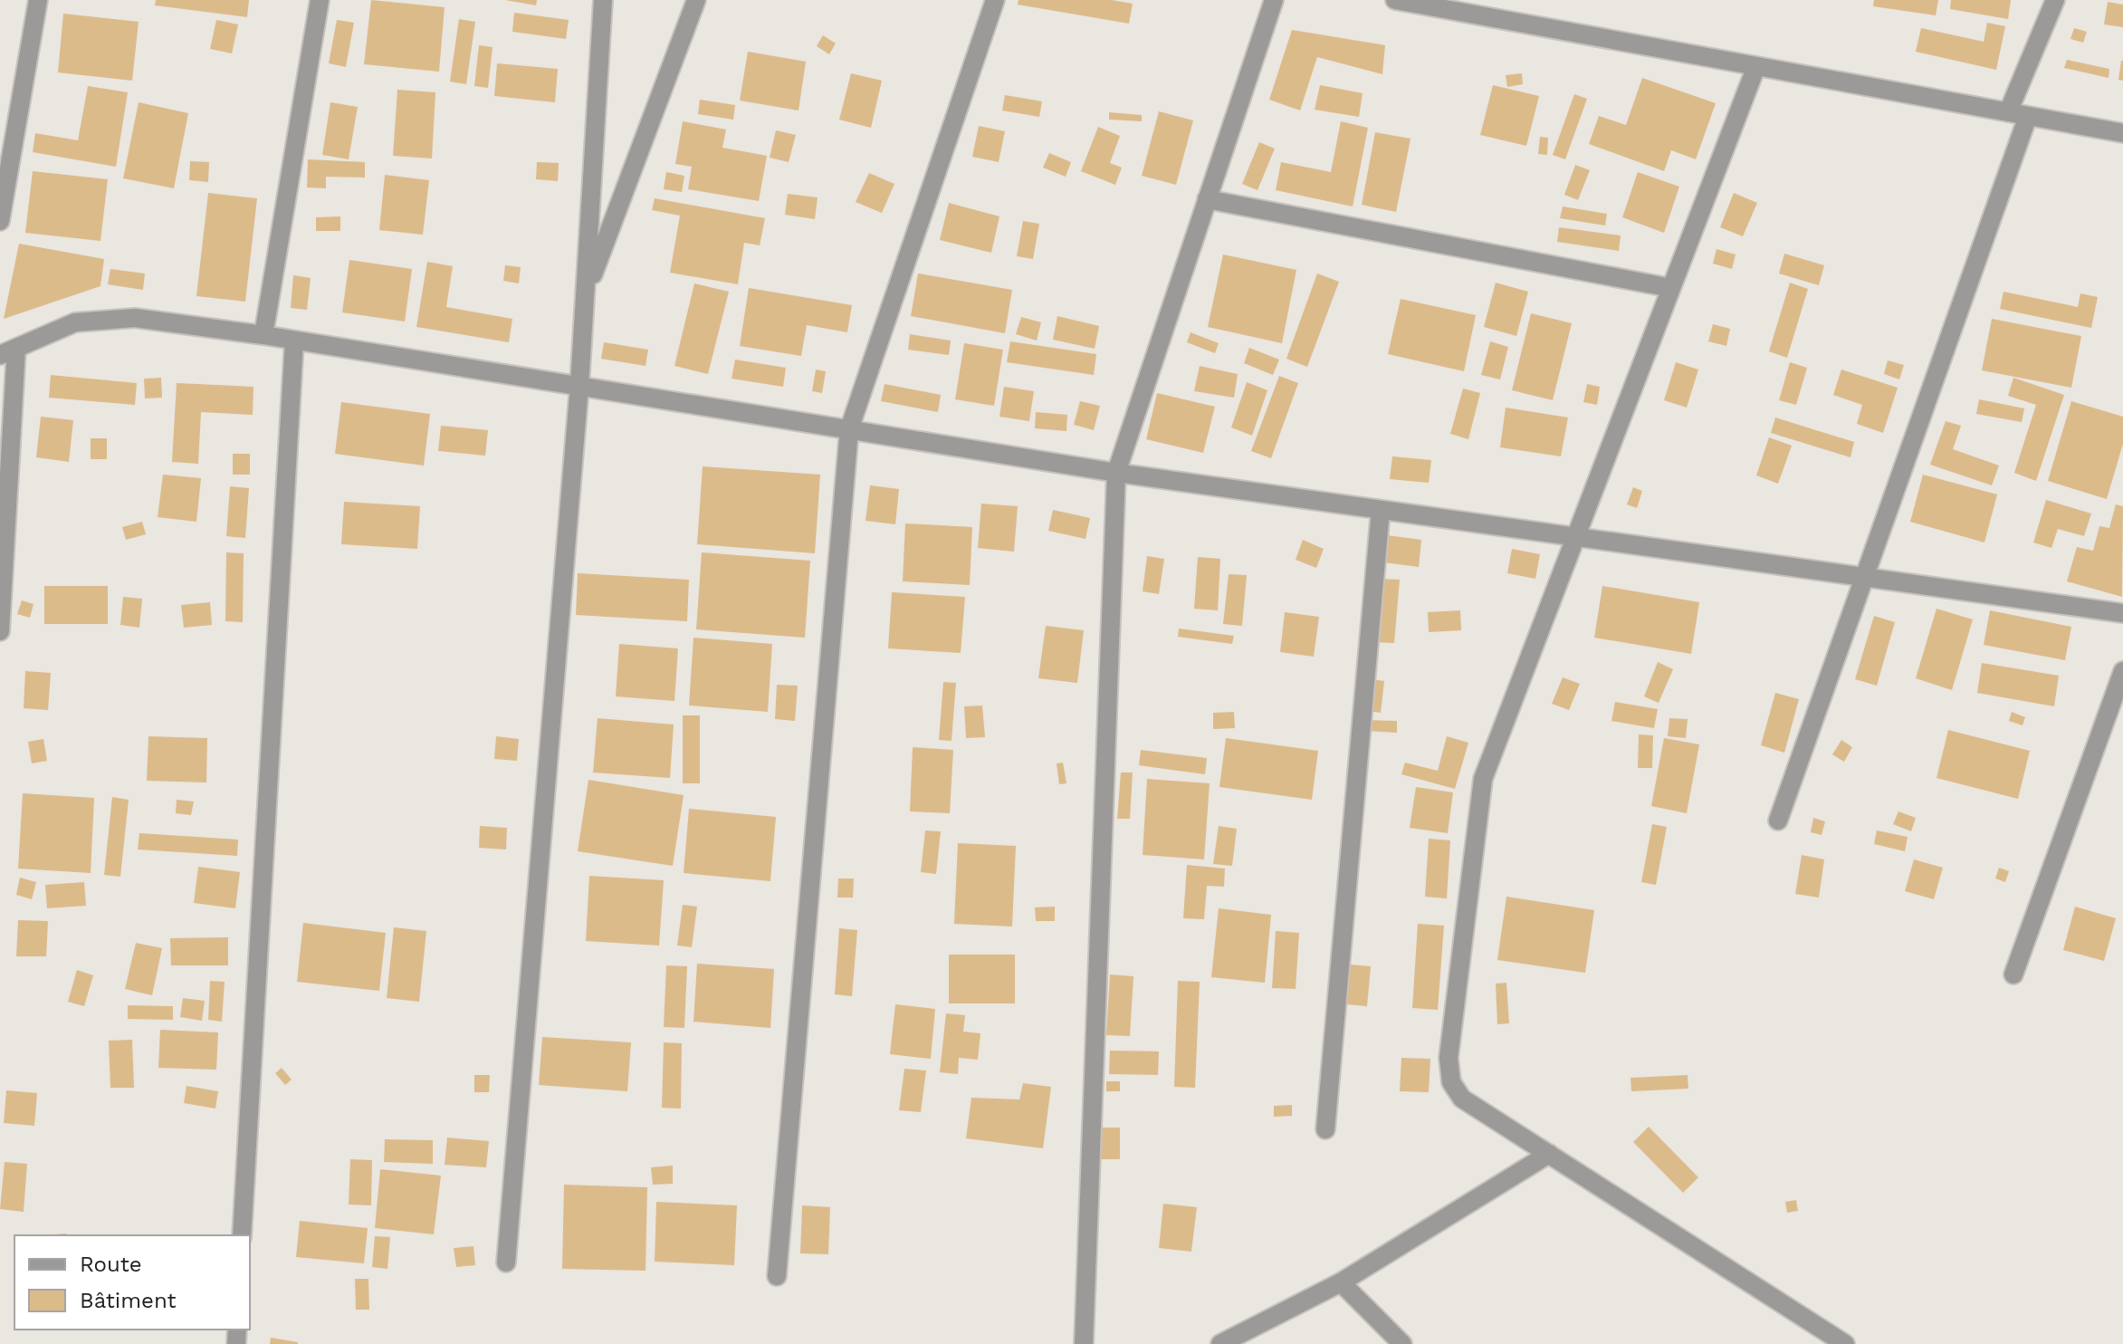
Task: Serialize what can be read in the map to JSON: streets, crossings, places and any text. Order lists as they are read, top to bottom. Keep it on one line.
{"legend":["Route","Bâtiment"]}
